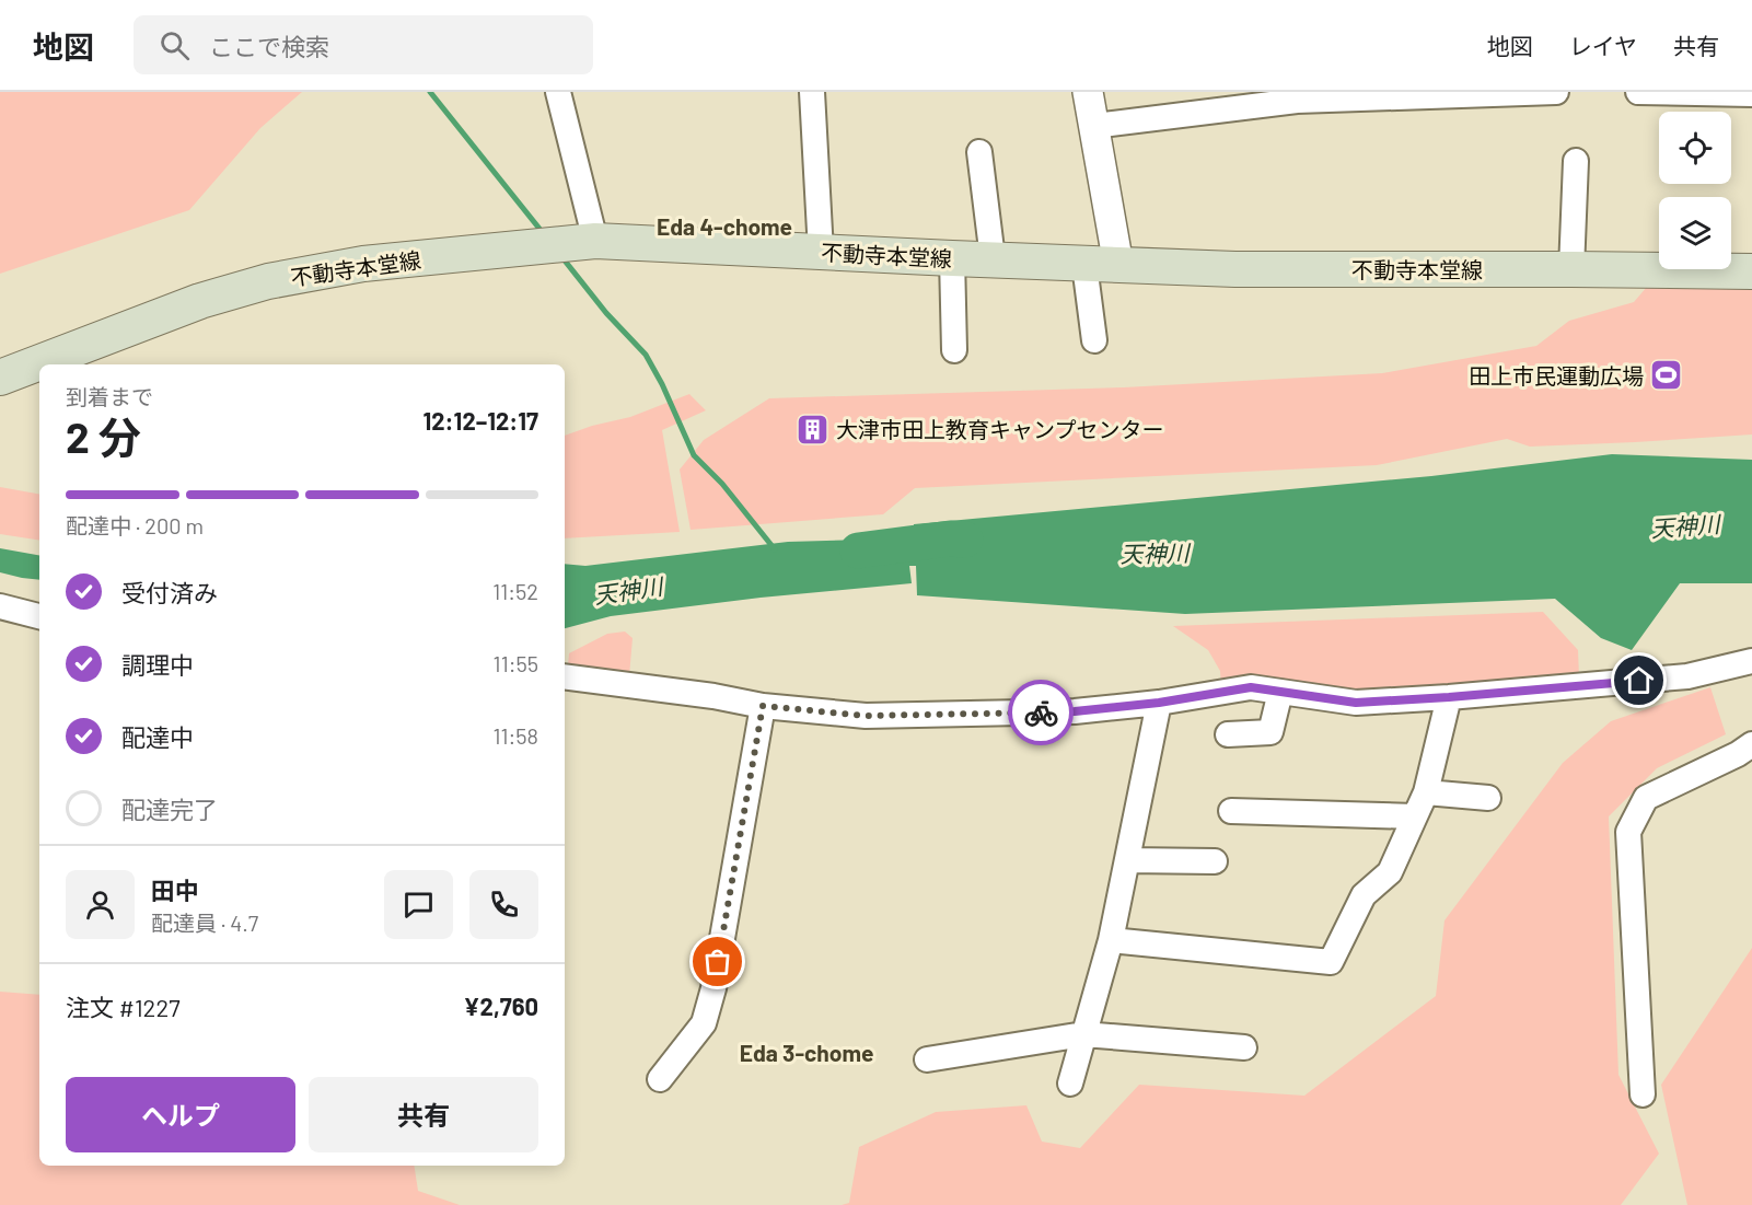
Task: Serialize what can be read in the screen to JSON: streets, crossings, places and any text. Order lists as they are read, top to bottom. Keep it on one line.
{"streets":{"main road":["不動寺本堂線"]},"districts":["Eda 4-chome","Eda 3-chome"],"water":["天神川"],"places":{"sports":["田上市民運動広場"],"building":["大津市田上教育キャンプセンター"]},"page":{"header":"地図","search":"ここで検索","nav":["地図","レイヤ","共有"],"heading":["2 分","到着まで","12:12–12:17"],"panel":["田中","配達員 · 4.7","注文 #1227","¥2,760"],"bar":"配達中 · 200 m","list":[["受付済み","11:52"],["調理中","11:55"],["配達中","11:58"],"配達完了"],"buttons":["ヘルプ","共有"]}}
